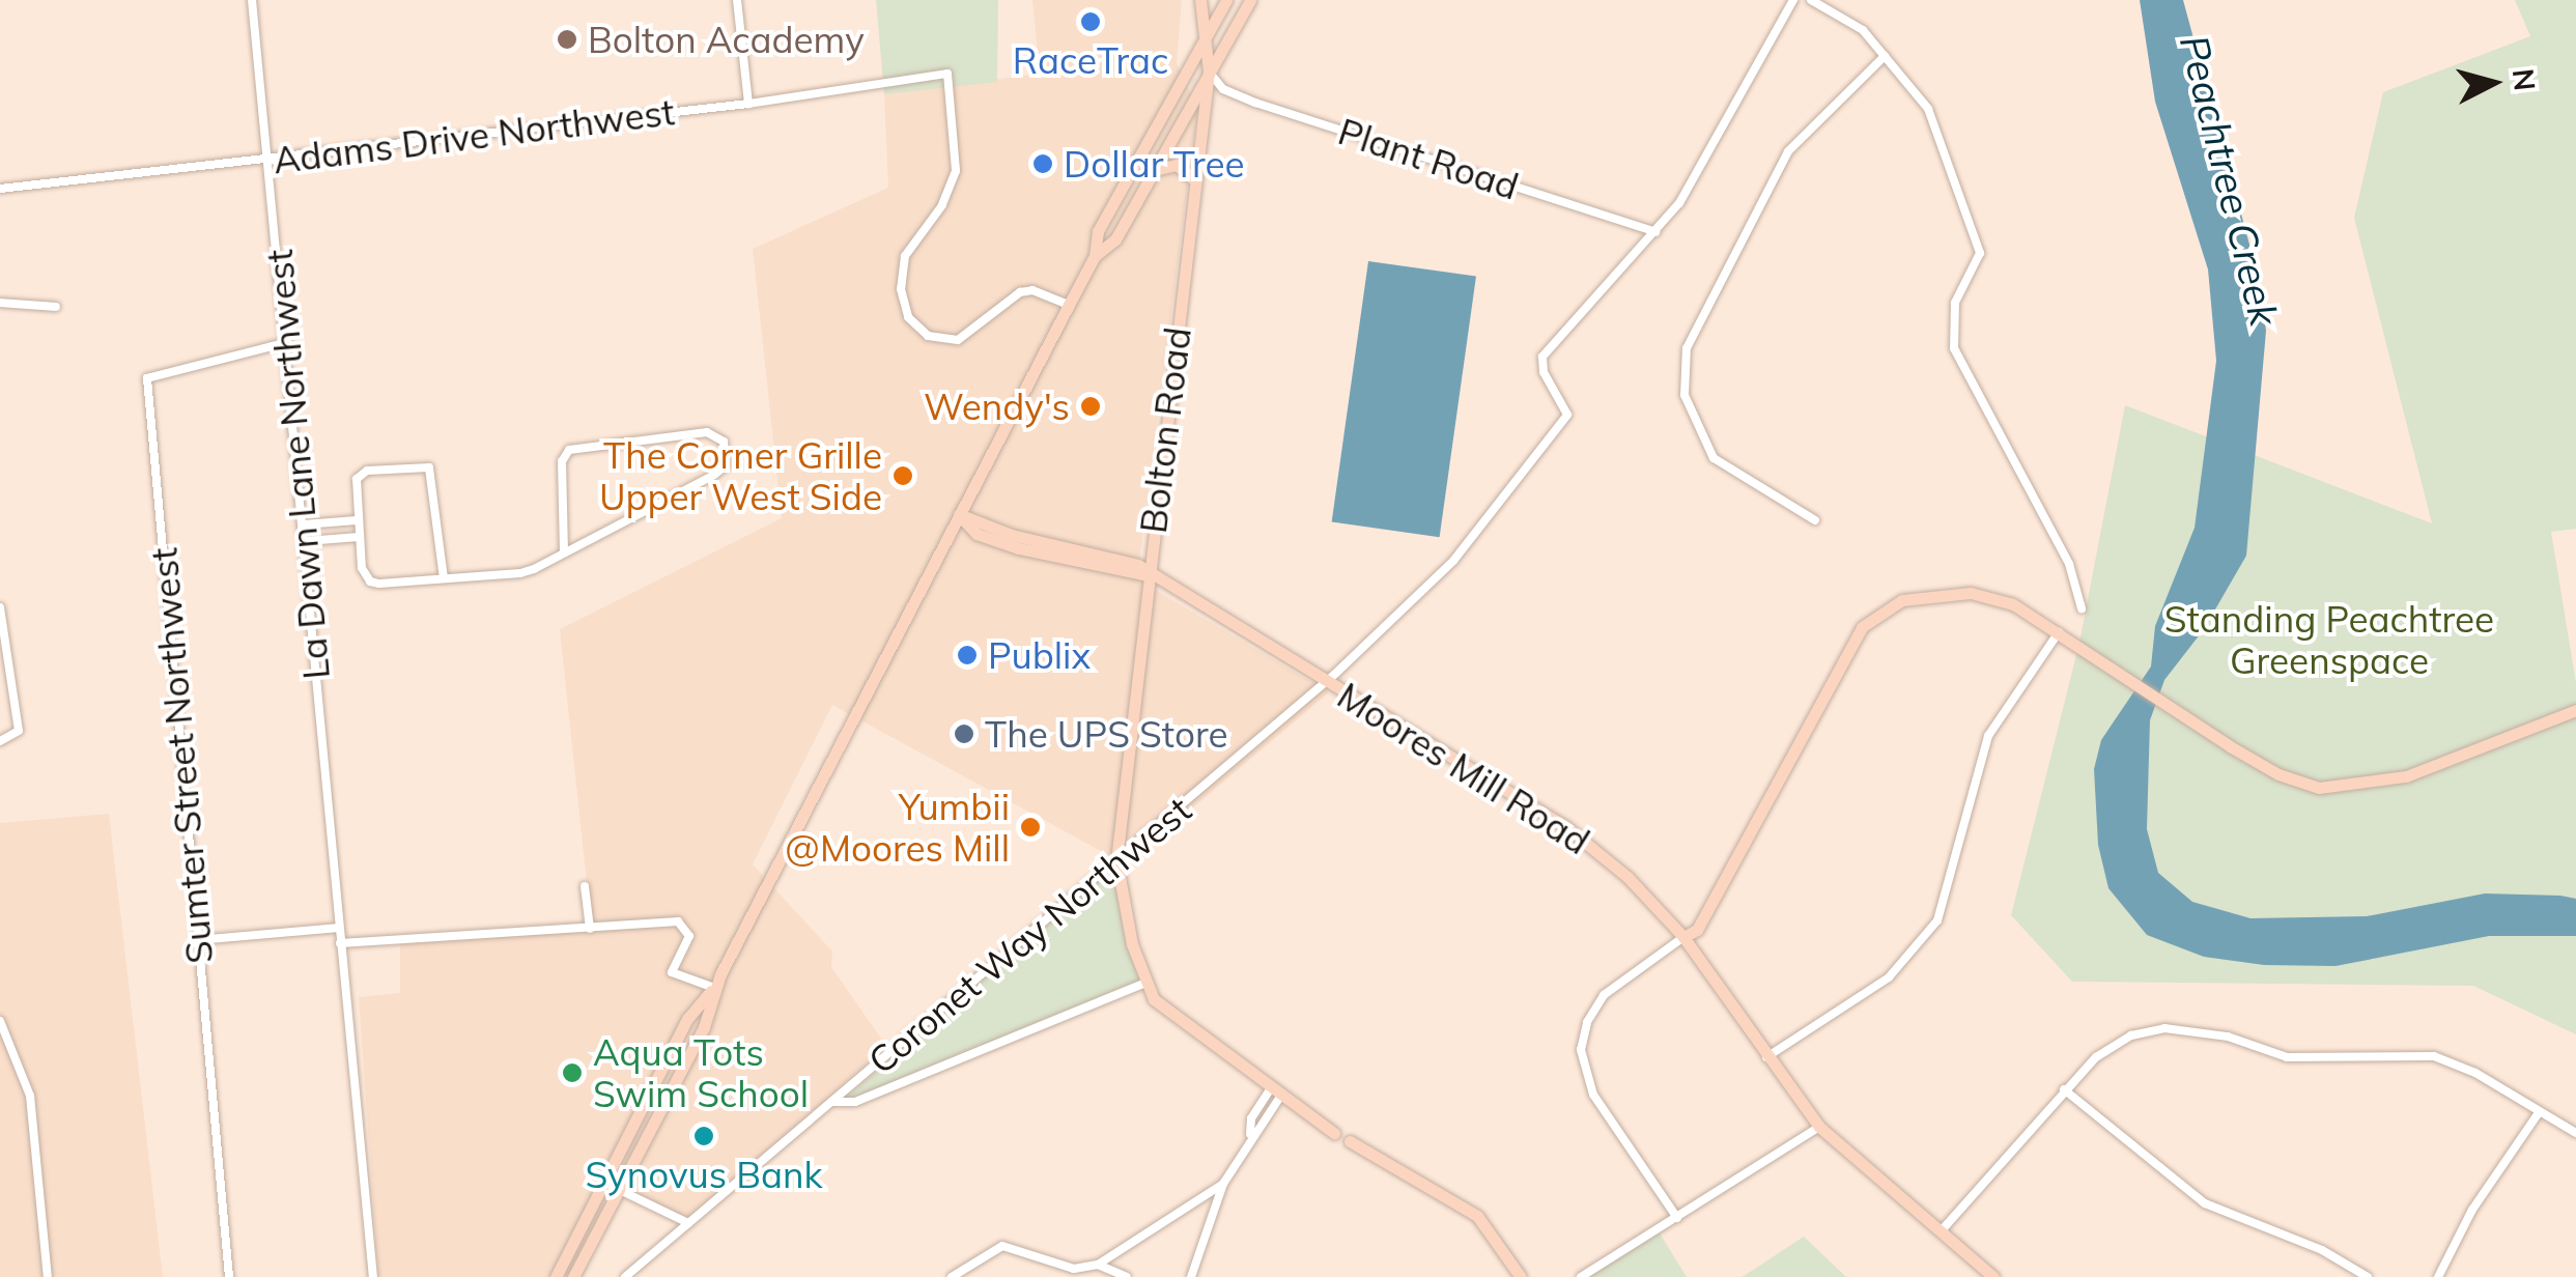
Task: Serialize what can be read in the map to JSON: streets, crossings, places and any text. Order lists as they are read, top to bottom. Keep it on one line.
{"streets":{"street":["Adams Drive Northwest","Plant Road","Bolton Road","La Dawn Lane Northwest","Sumter Street Northwest","Moores Mill Road","Coronet Way Northwest"]},"crossings":[["Adams Drive Northwest","La Dawn Lane Northwest"],["Plant Road","Bolton Road"],["Plant Road","Coronet Way Northwest"],["Bolton Road","Moores Mill Road"],["Bolton Road","Coronet Way Northwest"],["La Dawn Lane Northwest","Sumter Street Northwest"],["Moores Mill Road","Coronet Way Northwest"]],"water":["Peachtree Creek"],"parks":["Standing Peachtree Greenspace"],"places":["RaceTrac","Bolton Academy","Dollar Tree","Wendy's","The Corner Grille Upper West Side","Publix","The UPS Store","Yumbii @Moores Mill","Aqua Tots Swim School","Synovus Bank"],"north":"right"}
